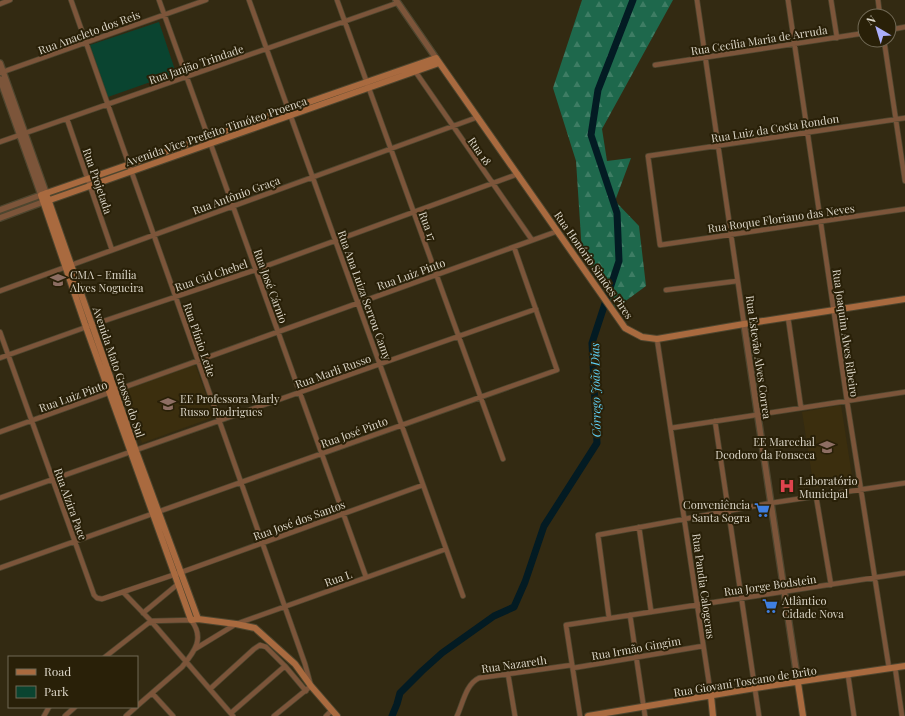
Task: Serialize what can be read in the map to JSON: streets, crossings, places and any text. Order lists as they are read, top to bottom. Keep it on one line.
{"streets":{"main road":["Avenida Vice Prefeito Timóteo Proença","Rua Honório Simões Pires","Rua Estevão Alves Correa","Avenida Mato Grosso do Sul","Rua Pandia Calogeras","Rua Giovani Toscano de Brito"],"street":["Rua Anacleto dos Reis","Rua Cecília Maria de Arruda","Rua Janjão Trindade","Rua Luiz da Costa Rondon","Rua 18","Rua Projetada","Rua Antônio Graça","Rua Roque Floriano das Neves","Rua 17","Rua Luiz Pinto","Rua Cid Chebel","Rua José Cárnio","Rua Ana Luiza Serrou Camy","Rua Joaquim Alves Ribeiro","Rua Plínio Leite","Rua Marli Russo","Rua José Pinto","Rua Alzira Pace","Rua José dos Santos","Rua L","Rua Jorge Bodstein","Rua Irmão Gingim","Rua Nazareth"]},"crossings":[["Rua Anacleto dos Reis","Rua José Cárnio"],["Rua Anacleto dos Reis","Rua Plínio Leite"],["Rua Anacleto dos Reis","Avenida Mato Grosso do Sul"],["Rua Cecília Maria de Arruda","Rua Joaquim Alves Ribeiro"],["Rua Cecília Maria de Arruda","Rua Estevão Alves Correa"],["Rua Janjão Trindade","Rua Projetada"],["Rua Janjão Trindade","Rua 17"],["Rua Janjão Trindade","Rua Honório Simões Pires"],["Rua Janjão Trindade","Rua José Cárnio"],["Rua Janjão Trindade","Rua Ana Luiza Serrou Camy"],["Rua Janjão Trindade","Rua Plínio Leite"],["Rua Janjão Trindade","Avenida Mato Grosso do Sul"],["Rua Luiz da Costa Rondon","Rua Roque Floriano das Neves"],["Rua Luiz da Costa Rondon","Rua Joaquim Alves Ribeiro"],["Rua Luiz da Costa Rondon","Rua Estevão Alves Correa"],["Avenida Vice Prefeito Timóteo Proença","Rua 18"],["Avenida Vice Prefeito Timóteo Proença","Rua Projetada"],["Avenida Vice Prefeito Timóteo Proença","Rua 17"],["Avenida Vice Prefeito Timóteo Proença","Rua Honório Simões Pires"],["Avenida Vice Prefeito Timóteo Proença","Rua José Cárnio"],["Avenida Vice Prefeito Timóteo Proença","Rua Ana Luiza Serrou Camy"],["Avenida Vice Prefeito Timóteo Proença","Rua Plínio Leite"],["Avenida Vice Prefeito Timóteo Proença","Avenida Mato Grosso do Sul"],["Rua 18","Rua Antônio Graça"],["Rua 18","Rua Luiz Pinto"],["Rua 18","Rua Cid Chebel"],["Rua Projetada","Rua Antônio Graça"],["Rua Antônio Graça","Rua 17"],["Rua Antônio Graça","Rua Honório Simões Pires"],["Rua Antônio Graça","Rua José Cárnio"],["Rua Antônio Graça","Rua Ana Luiza Serrou Camy"],["Rua Antônio Graça","Rua Plínio Leite"],["Rua Antônio Graça","Avenida Mato Grosso do Sul"],["Rua Roque Floriano das Neves","Rua Joaquim Alves Ribeiro"],["Rua Roque Floriano das Neves","Rua Estevão Alves Correa"],["Rua 17","Rua Luiz Pinto"],["Rua 17","Rua Cid Chebel"],["Rua 17","Rua Marli Russo"],["Rua 17","Rua José Pinto"],["Rua Honório Simões Pires","Rua Luiz Pinto"],["Rua Honório Simões Pires","Rua Cid Chebel"],["Rua Honório Simões Pires","Rua Joaquim Alves Ribeiro"],["Rua Honório Simões Pires","Rua Estevão Alves Correa"],["Rua Honório Simões Pires","Rua Pandia Calogeras"],["Rua Luiz Pinto","Rua José Cárnio"],["Rua Luiz Pinto","Rua Ana Luiza Serrou Camy"],["Rua Luiz Pinto","Rua Plínio Leite"],["Rua Luiz Pinto","Avenida Mato Grosso do Sul"],["Rua Luiz Pinto","Rua Alzira Pace"],["Rua Cid Chebel","Rua José Cárnio"],["Rua Cid Chebel","Rua Ana Luiza Serrou Camy"],["Rua Cid Chebel","Rua Plínio Leite"],["Rua Cid Chebel","Avenida Mato Grosso do Sul"],["Rua Cid Chebel","Rua Alzira Pace"],["Rua José Cárnio","Rua Marli Russo"],["Rua José Cárnio","Rua José Pinto"],["Rua José Cárnio","Rua José dos Santos"],["Rua José Cárnio","Rua L"],["Rua Ana Luiza Serrou Camy","Rua Marli Russo"],["Rua Ana Luiza Serrou Camy","Rua José Pinto"],["Rua Ana Luiza Serrou Camy","Rua José dos Santos"],["Rua Ana Luiza Serrou Camy","Rua L"],["Rua Joaquim Alves Ribeiro","Rua Jorge Bodstein"],["Rua Joaquim Alves Ribeiro","Rua Giovani Toscano de Brito"],["Rua Plínio Leite","Rua Marli Russo"],["Rua Plínio Leite","Rua José Pinto"],["Rua Plínio Leite","Rua José dos Santos"],["Rua Plínio Leite","Rua L"],["Rua Estevão Alves Correa","Rua Jorge Bodstein"],["Rua Estevão Alves Correa","Rua Giovani Toscano de Brito"],["Rua Marli Russo","Avenida Mato Grosso do Sul"],["Rua Marli Russo","Rua José Pinto"],["Rua Marli Russo","Rua Alzira Pace"],["Avenida Mato Grosso do Sul","Rua José Pinto"],["Avenida Mato Grosso do Sul","Rua Alzira Pace"],["Avenida Mato Grosso do Sul","Rua José dos Santos"],["Rua José Pinto","Rua Alzira Pace"],["Rua Alzira Pace","Rua José dos Santos"],["Rua Jorge Bodstein","Rua Pandia Calogeras"],["Rua Jorge Bodstein","Rua Irmão Gingim"],["Rua Jorge Bodstein","Rua Nazareth"],["Rua Pandia Calogeras","Rua Irmão Gingim"],["Rua Pandia Calogeras","Rua Giovani Toscano de Brito"],["Rua Irmão Gingim","Rua Nazareth"]],"water":["Córrego João Dias"],"places":{"school or university":["CMA - Emília Alves Nogueira","EE Professora Marly Russo Rodrigues","EE Marechal Deodoro da Fonseca"],"hospital":["Laboratório Municipal"],"supermarket":["Conveniência Santa Sogra","Atlântico Cidade Nova"]},"legend":["Road","Park"],"north":"top left"}
